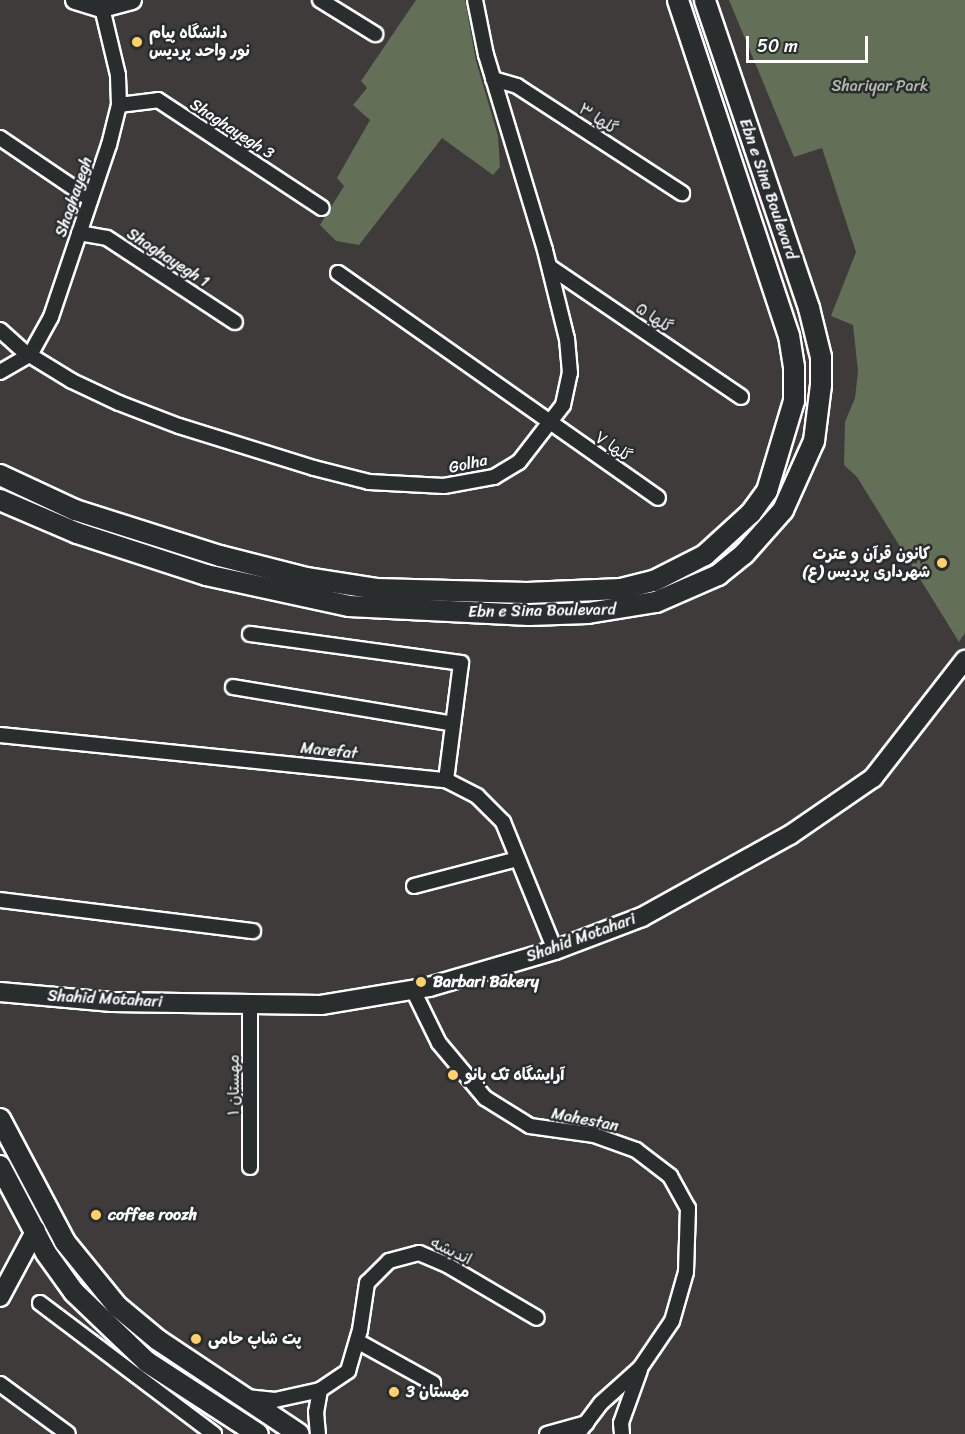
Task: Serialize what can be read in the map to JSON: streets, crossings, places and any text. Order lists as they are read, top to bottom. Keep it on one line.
{"streets":{"main road":["Ebn e Sina Boulevard"],"street":["گلها ۳","Shaghayegh 3","Shaghayegh","Shaghayegh 1","گلها ۵","گلها ۷","Golha","Marefat","Shahid Motahari","مهستان ۱","Mahestan","اندیشه"]},"crossings":[["گلها ۳","Golha"],["Shaghayegh 3","Shaghayegh"],["Shaghayegh","Shaghayegh 1"],["Shaghayegh","Golha"],["گلها ۵","Golha"],["گلها ۷","Golha"],["Marefat","Shahid Motahari"],["Shahid Motahari","مهستان ۱"],["Shahid Motahari","Mahestan"]],"parks":["Shariyar Park"],"places":["دانشگاه پیام نور واحد پردیس","کانون قرآن و عترت (ع) شهرداری پردیس","Barbari Bakery","آرایشگاه تک بانو","coffee roozh","پت شاپ حامی","مهستان 3"],"scale_bar":"50 m"}
